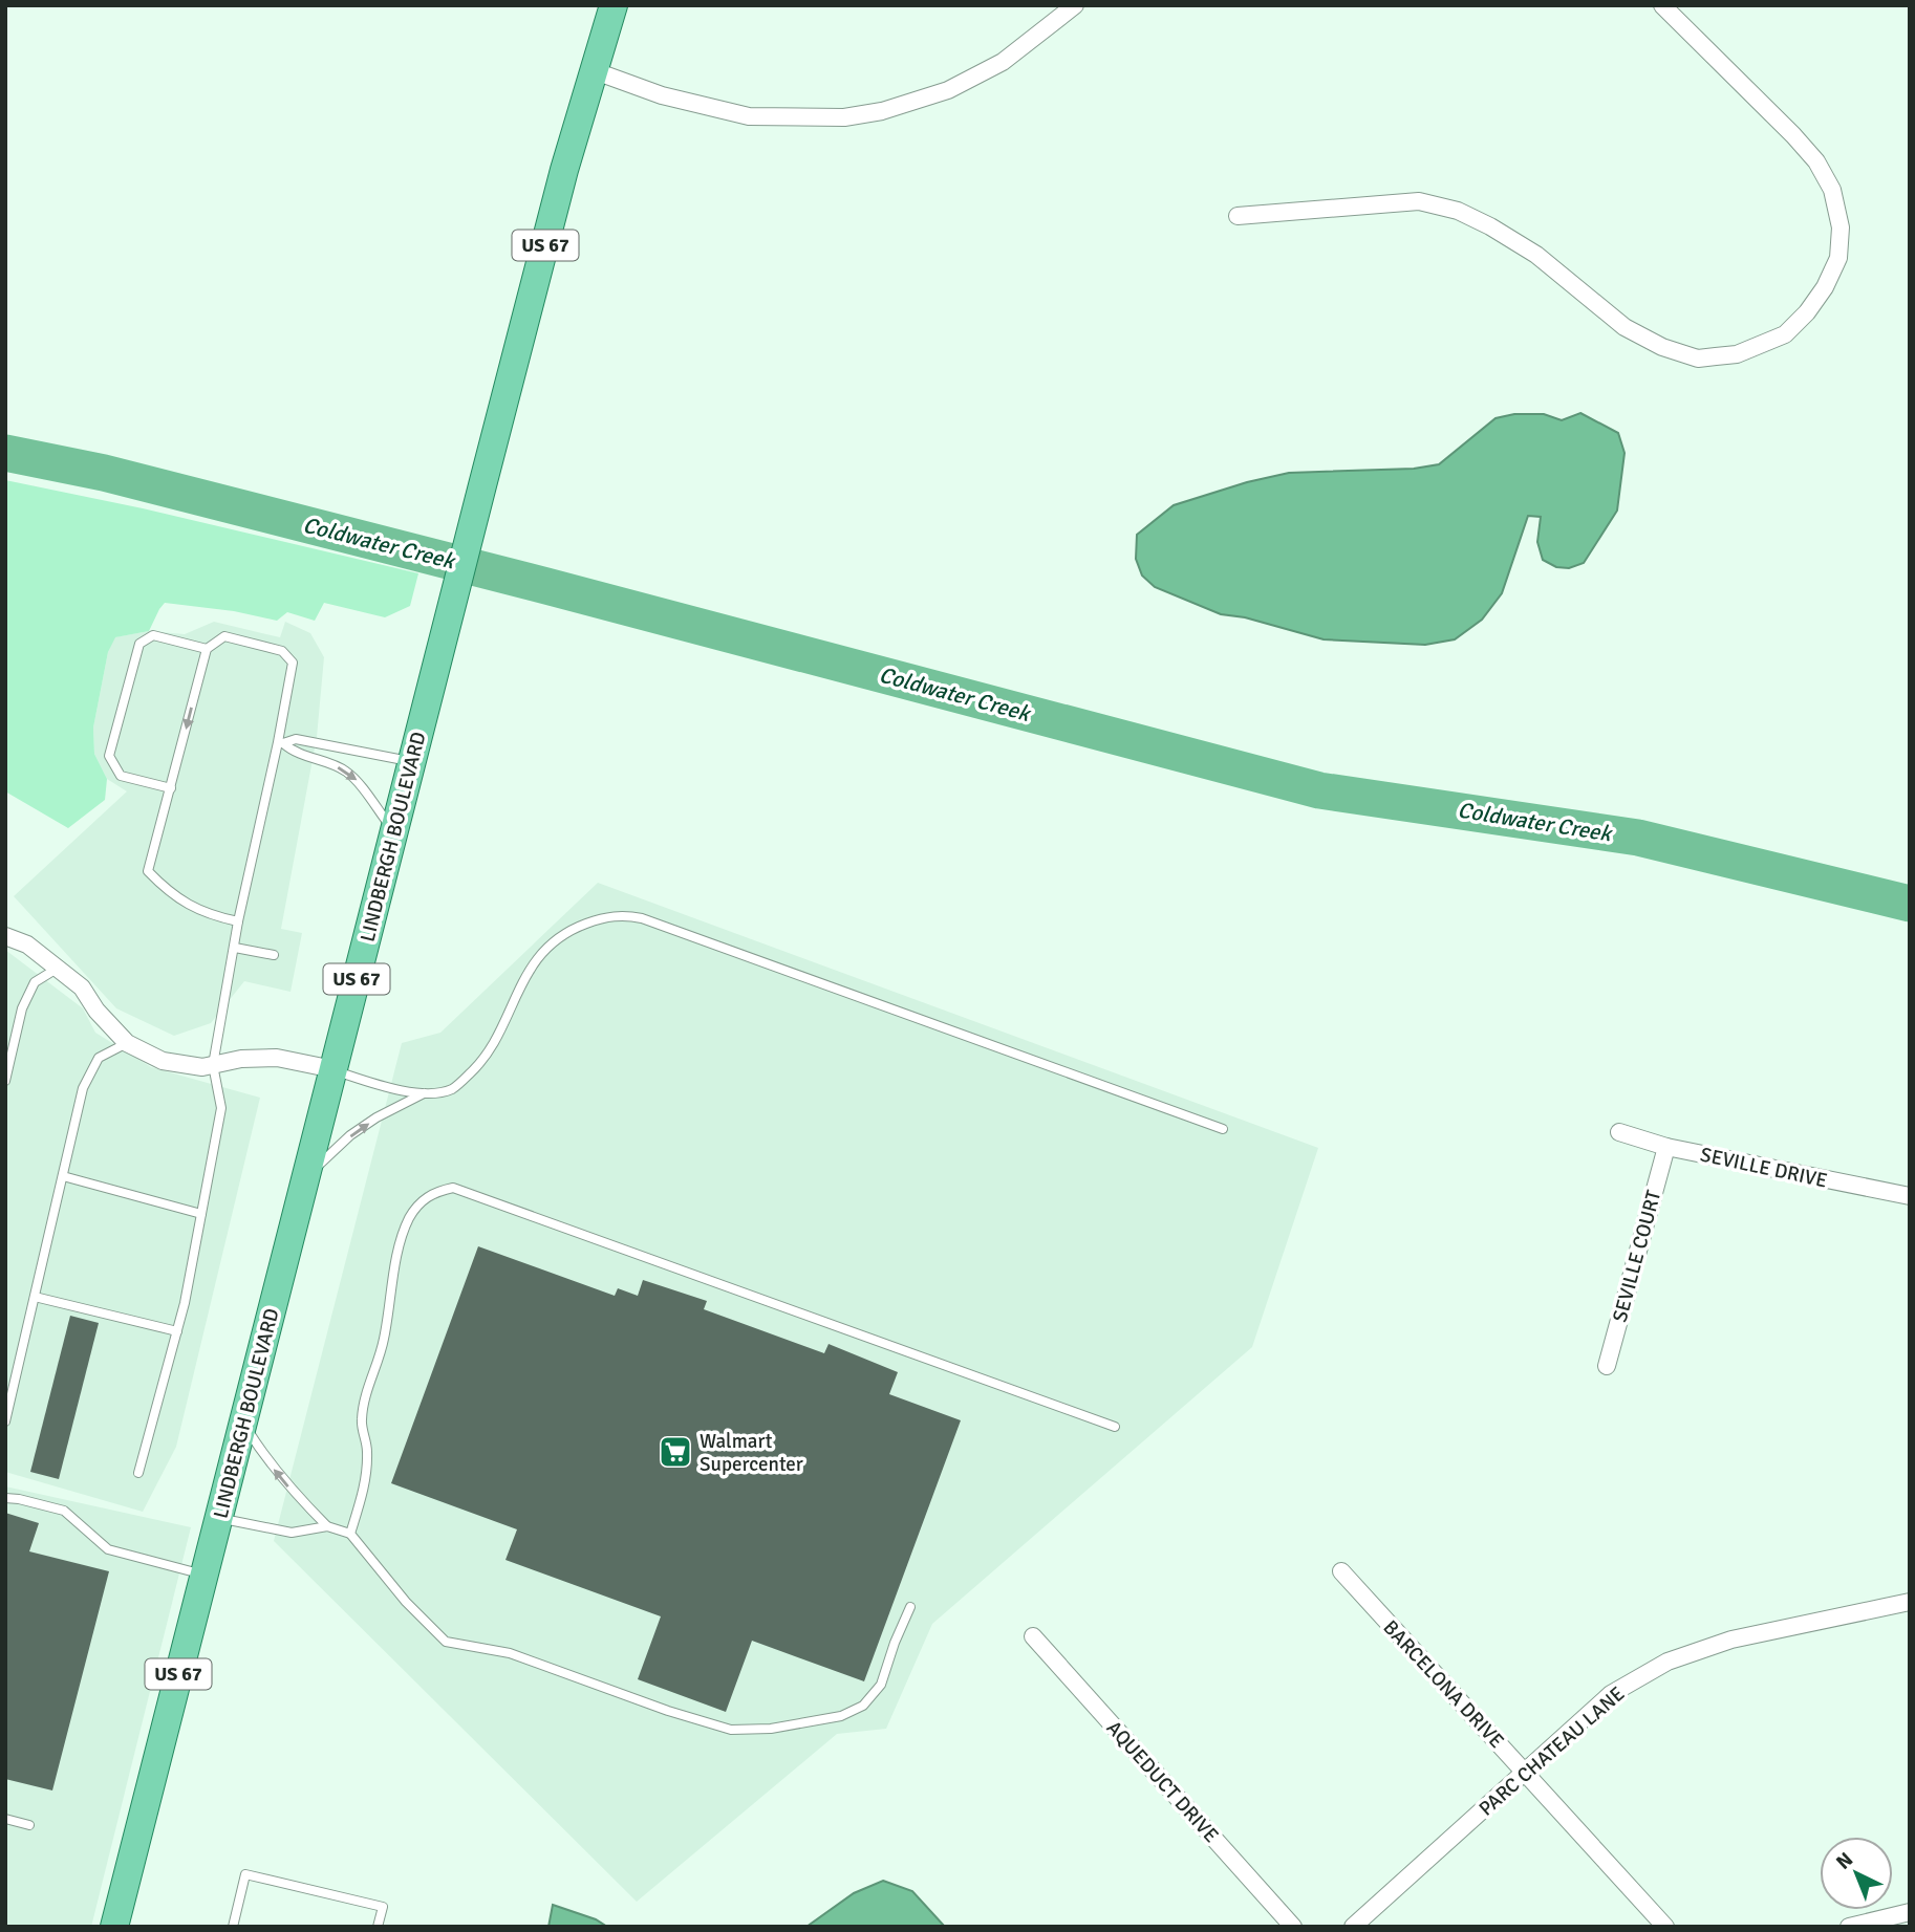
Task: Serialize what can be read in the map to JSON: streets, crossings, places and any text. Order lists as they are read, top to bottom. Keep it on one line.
{"streets":{"main road":["US 67","LINDBERGH BOULEVARD"],"street":["SEVILLE DRIVE","SEVILLE COURT","BARCELONA DRIVE","PARC CHATEAU LANE","AQUEDUCT DRIVE"]},"crossings":[["SEVILLE DRIVE","SEVILLE COURT"],["BARCELONA DRIVE","PARC CHATEAU LANE"]],"water":["Coldwater Creek"],"places":{"supermarket":["Walmart Supercenter"]},"north":"top left"}
